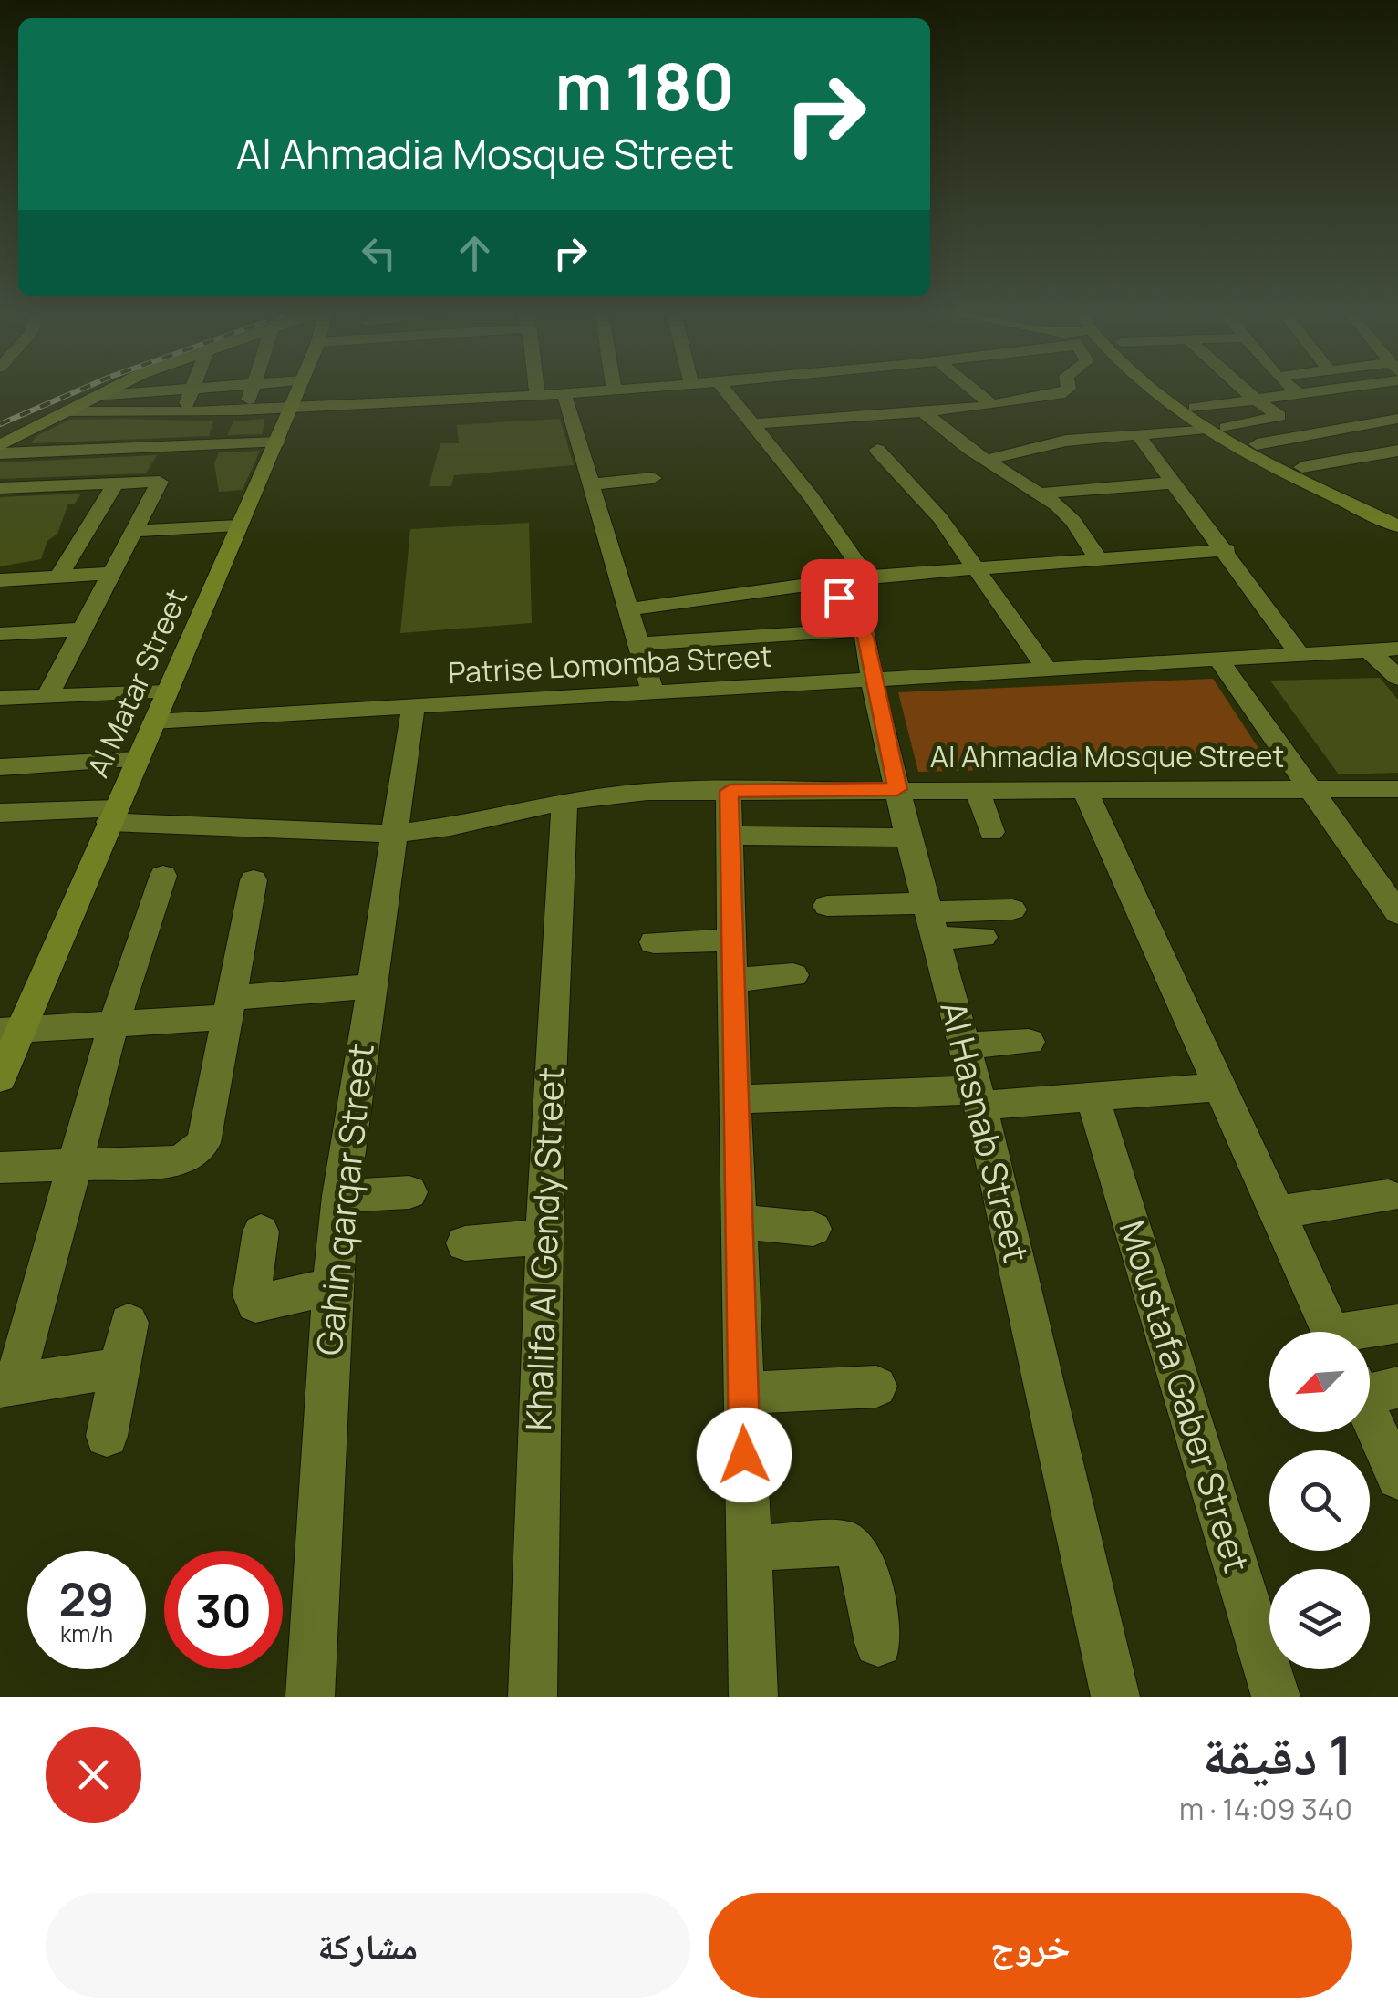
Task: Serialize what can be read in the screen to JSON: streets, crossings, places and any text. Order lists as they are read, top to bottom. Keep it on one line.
{"streets":{"street":["Patrise Lomomba Street","Al Matar Street","Al Ahmadia Mosque Street","Al Hasnab Street","Gahin qarqar Street","Khalifa Al Gendy Street","Moustafa Gaber Street"]},"crossings":[["Patrise Lomomba Street","Al Matar Street"],["Patrise Lomomba Street","Al Hasnab Street"],["Patrise Lomomba Street","Gahin qarqar Street"],["Al Matar Street","Al Ahmadia Mosque Street"],["Al Ahmadia Mosque Street","Al Hasnab Street"],["Al Ahmadia Mosque Street","Gahin qarqar Street"],["Al Ahmadia Mosque Street","Khalifa Al Gendy Street"]],"north":"bottom left","page":{"turn":["180 m","Al Ahmadia Mosque Street"],"speed":"29 km/h","limit":"30","heading":["1 دقيقة","340 m · 14:09"],"buttons":["خروج","مشاركة"]}}
